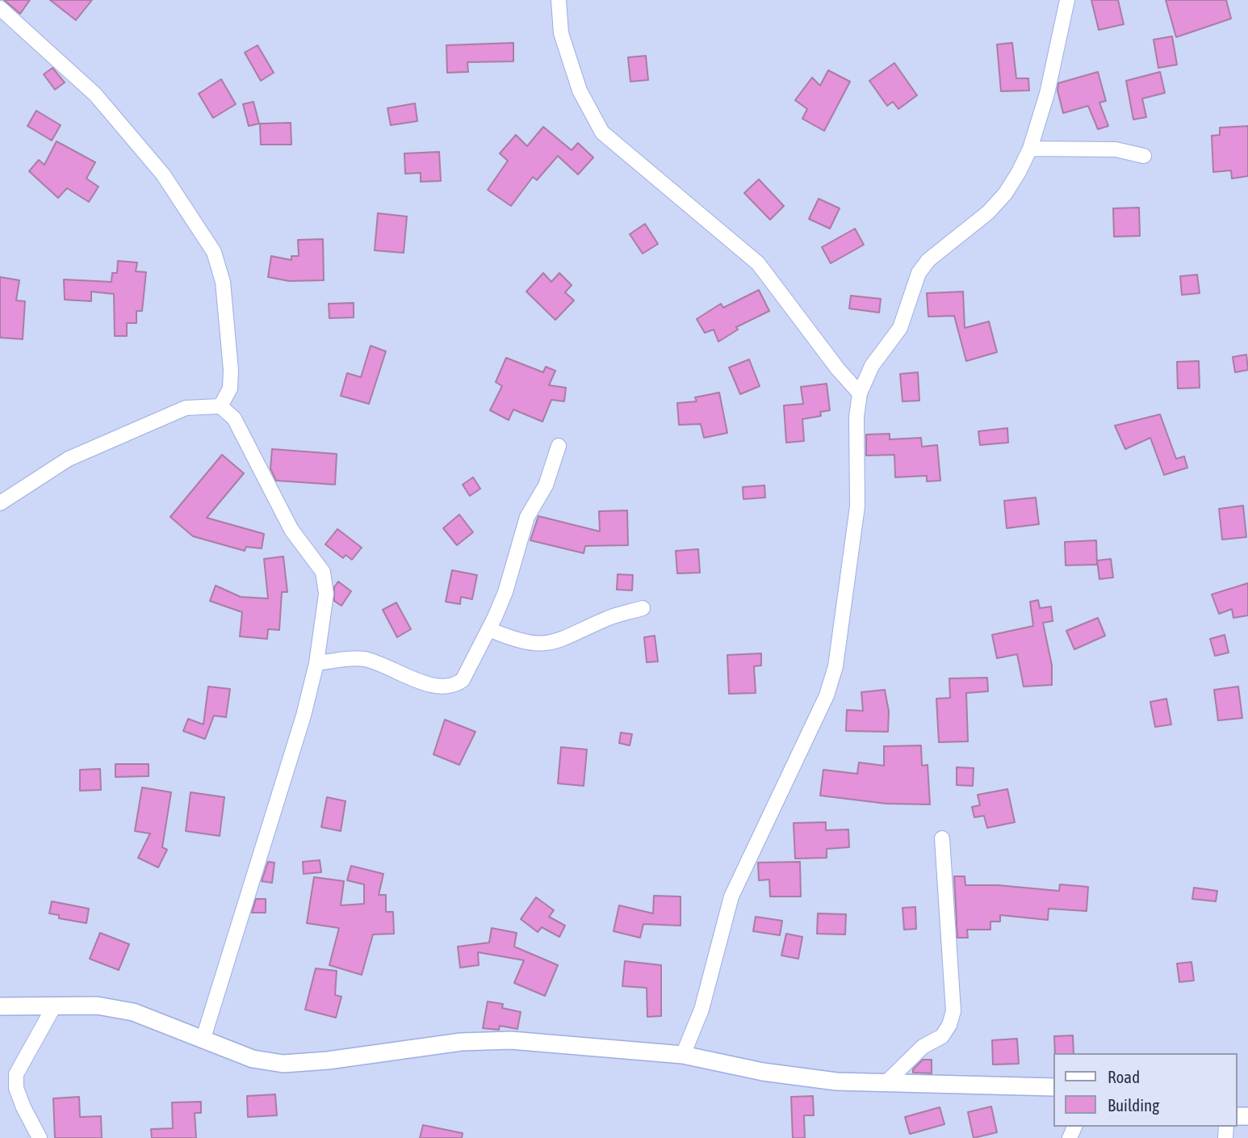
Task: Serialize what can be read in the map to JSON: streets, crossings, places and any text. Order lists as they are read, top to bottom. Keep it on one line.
{"legend":["Road","Building"]}
